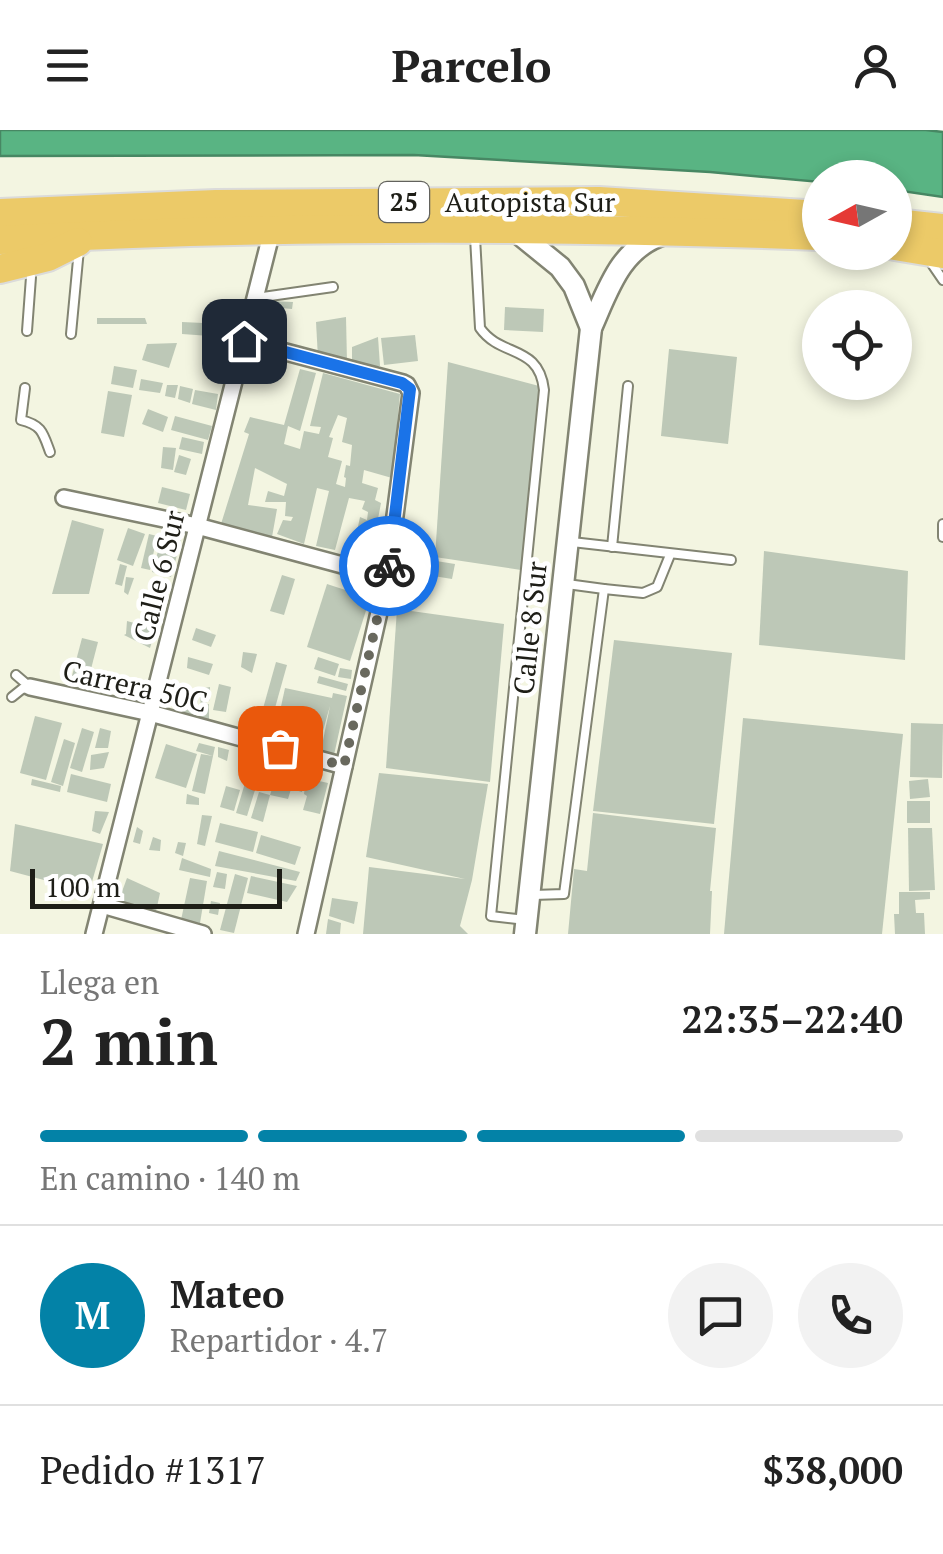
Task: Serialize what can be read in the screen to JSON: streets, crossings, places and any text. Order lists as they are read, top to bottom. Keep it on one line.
{"streets":{"highway":["25","Autopista Sur"],"street":["Calle 6 Sur","Calle 8 Sur","Carrera 50C"]},"crossings":[["Autopista Sur","Calle 6 Sur"],["Autopista Sur","Calle 8 Sur"],["Calle 6 Sur","Carrera 50C"]],"scale_bar":"100 m","north":"left","page":{"header":"Parcelo","scale":"100 m","heading":["2 min","Llega en","22:35–22:40"],"panel":["Mateo","Repartidor · 4.7","Pedido #1317","$38,000"],"bar":"En camino · 140 m","round":"M"}}
